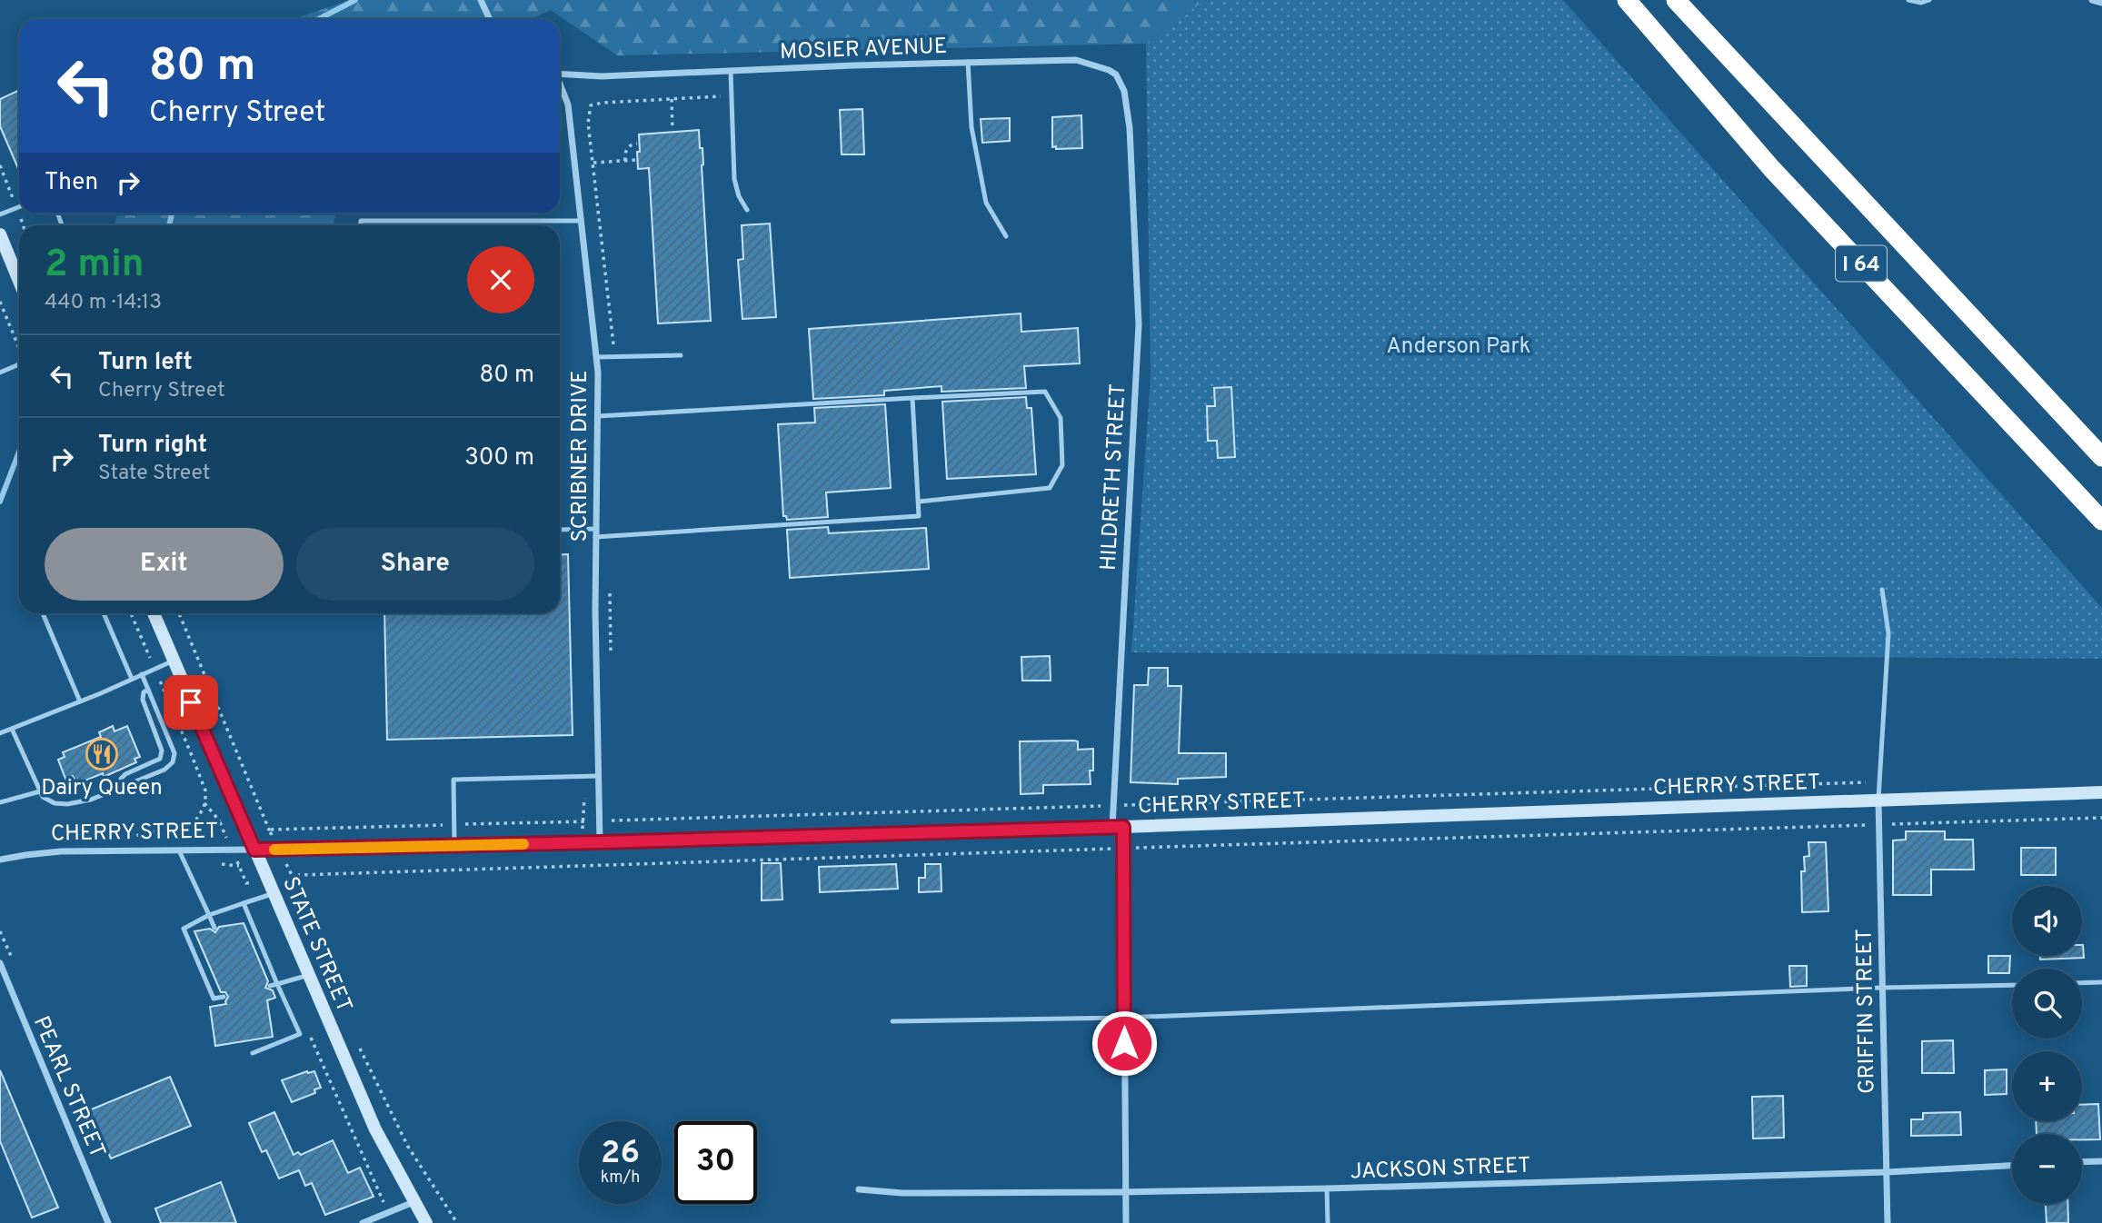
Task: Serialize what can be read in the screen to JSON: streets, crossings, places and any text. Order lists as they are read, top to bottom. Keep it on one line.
{"streets":{"highway":["I 64"],"street":["MOSIER AVENUE","SCRIBNER DRIVE","HILDRETH STREET","CHERRY STREET","STATE STREET","GRIFFIN STREET","PEARL STREET","JACKSON STREET"]},"crossings":[["MOSIER AVENUE","HILDRETH STREET"],["SCRIBNER DRIVE","CHERRY STREET"],["HILDRETH STREET","CHERRY STREET"],["HILDRETH STREET","JACKSON STREET"],["CHERRY STREET","STATE STREET"],["CHERRY STREET","GRIFFIN STREET"],["GRIFFIN STREET","JACKSON STREET"]],"parks":["Anderson Park"],"places":{"restaurant":["Dairy Queen"]},"page":{"turn":["80 m","Cherry Street"],"then":"Then","heading":["2 min","440 m · 14:13"],"list":[{"name":"Turn left","note":"Cherry Street","value":"80 m"},{"name":"Turn right","note":"State Street","value":"300 m"}],"buttons":["Exit","Share"],"map_buttons":["+","−"],"speed":"26 km/h","limit":"30"}}
